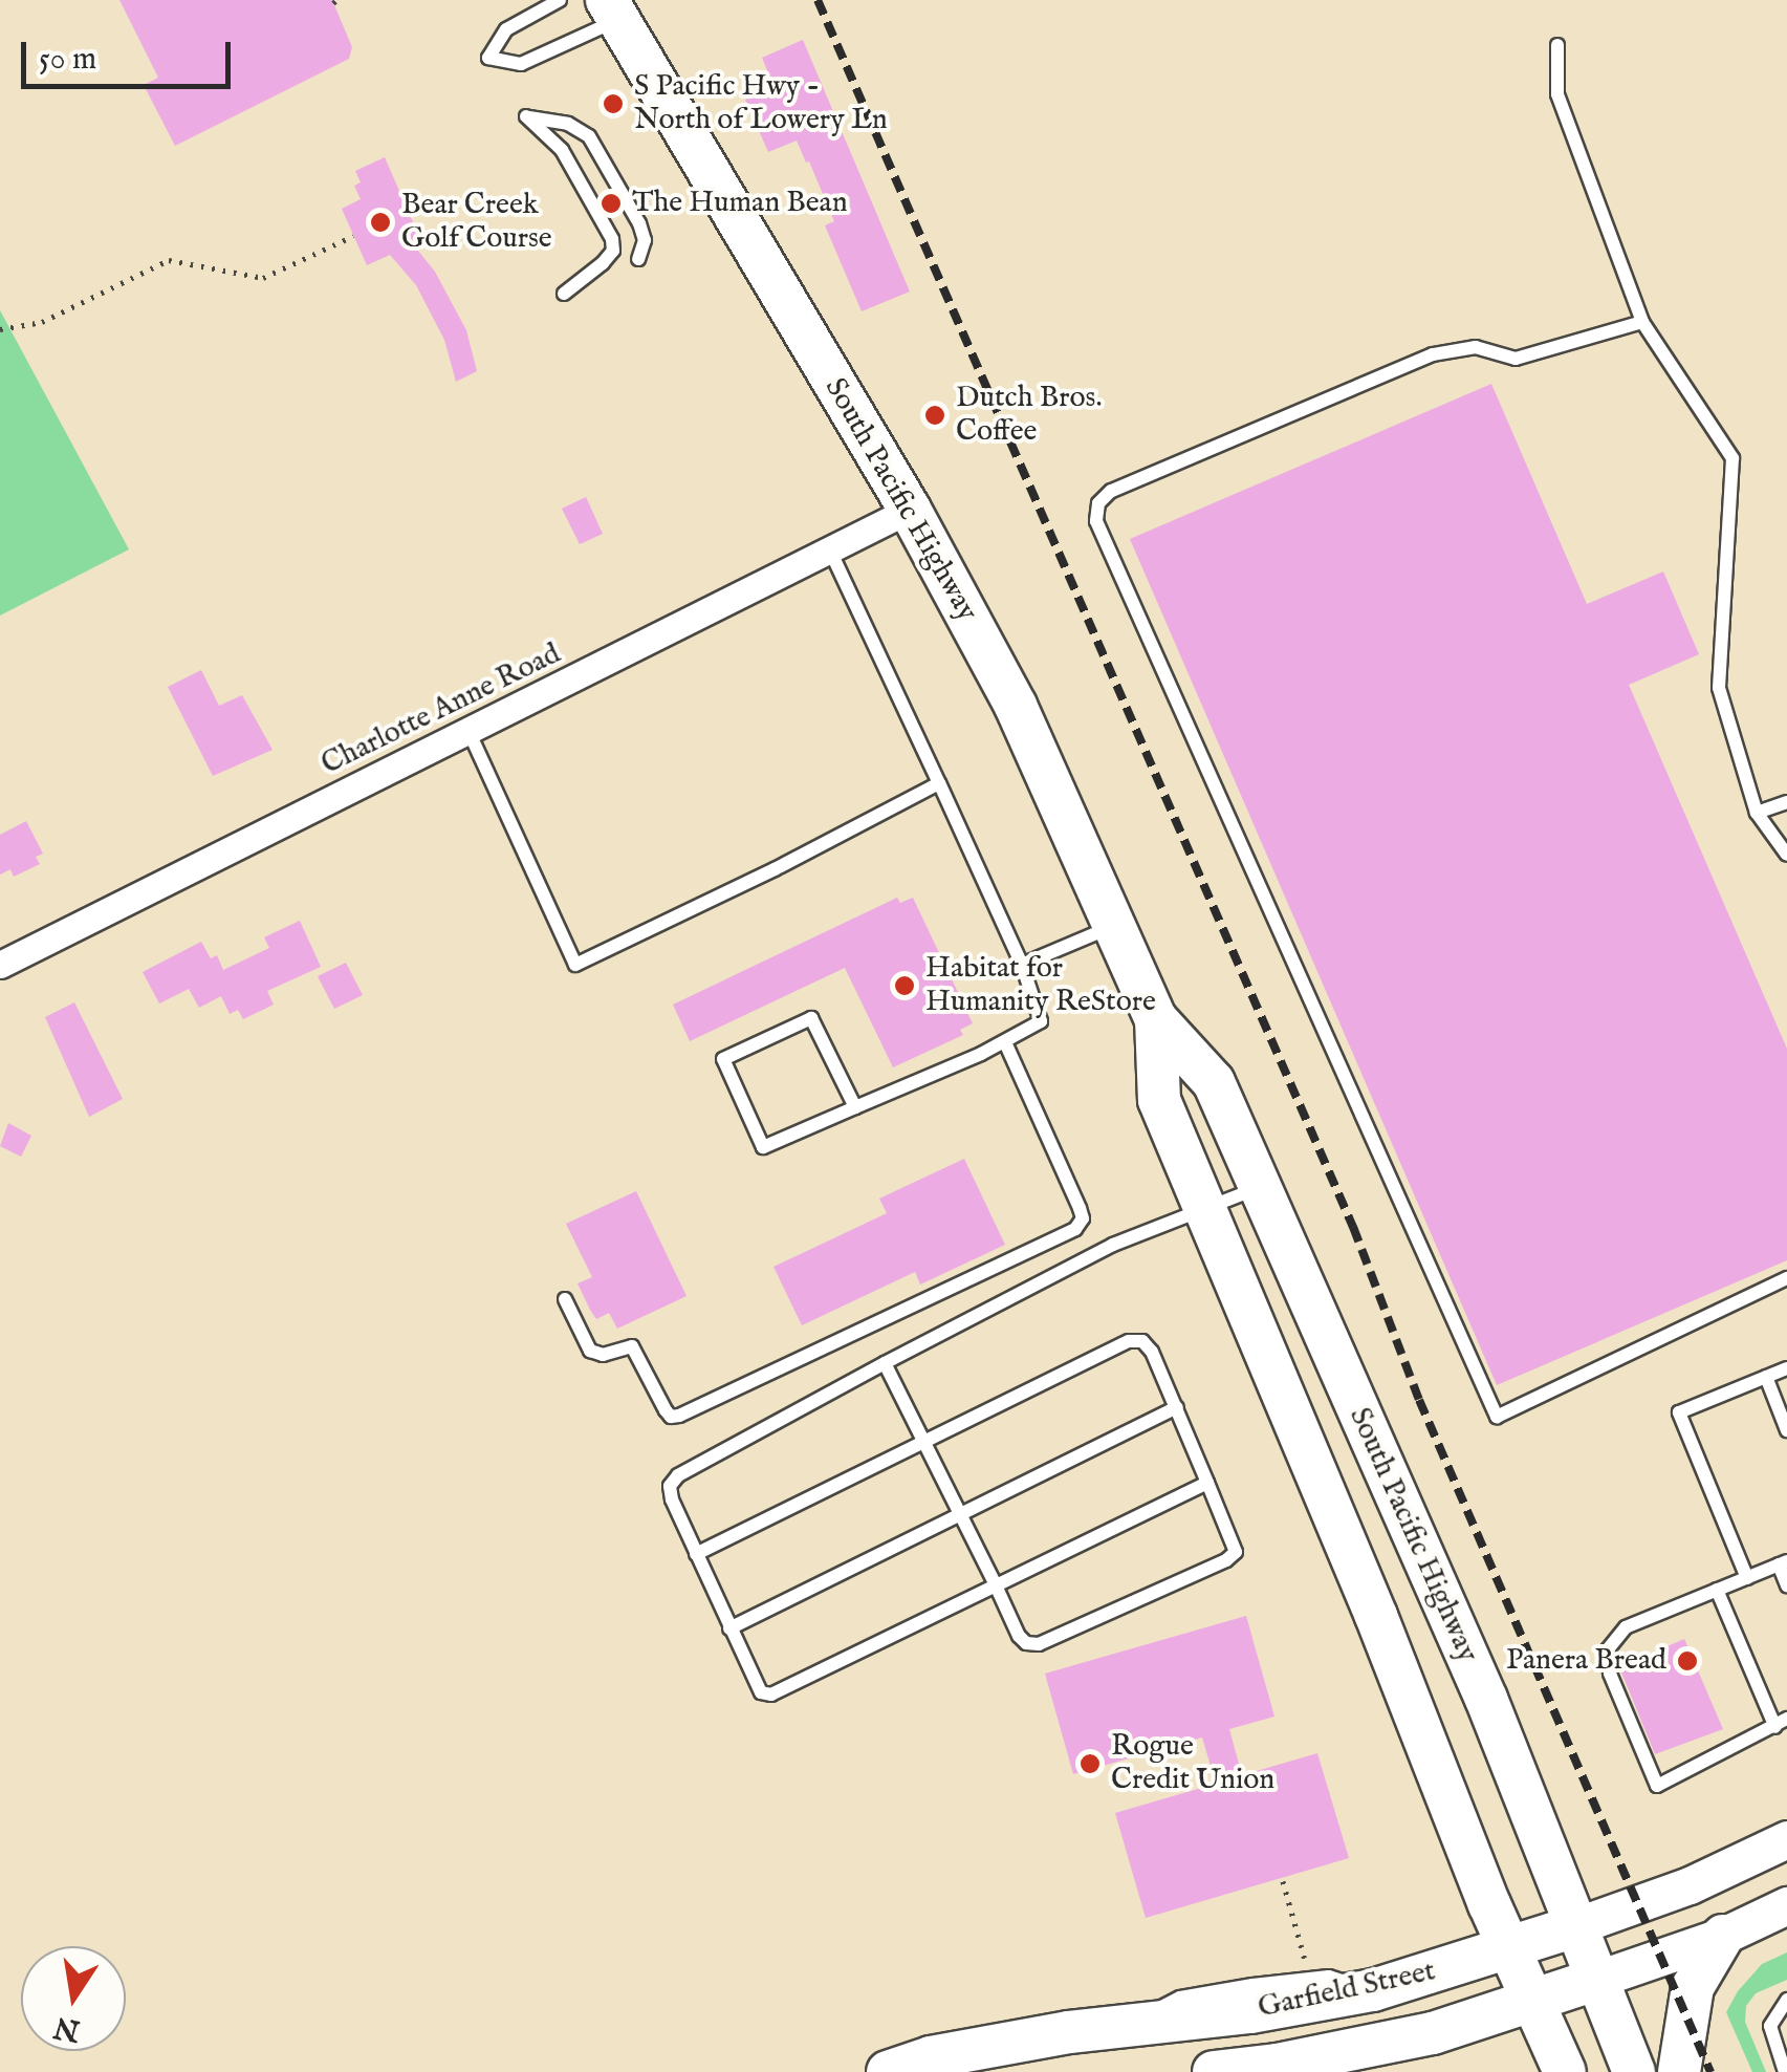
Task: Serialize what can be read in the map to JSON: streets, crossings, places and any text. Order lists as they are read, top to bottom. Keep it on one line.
{"streets":{"main road":["South Pacific Highway","Garfield Street"],"street":["Charlotte Anne Road"]},"crossings":[["South Pacific Highway","Charlotte Anne Road"],["South Pacific Highway","Garfield Street"]],"places":["S Pacific Hwy - North of Lowery Ln","The Human Bean","Bear Creek Golf Course","Dutch Bros. Coffee","Habitat for Humanity ReStore","Panera Bread","Rogue Credit Union"],"scale_bar":"50 m","north":"bottom"}
